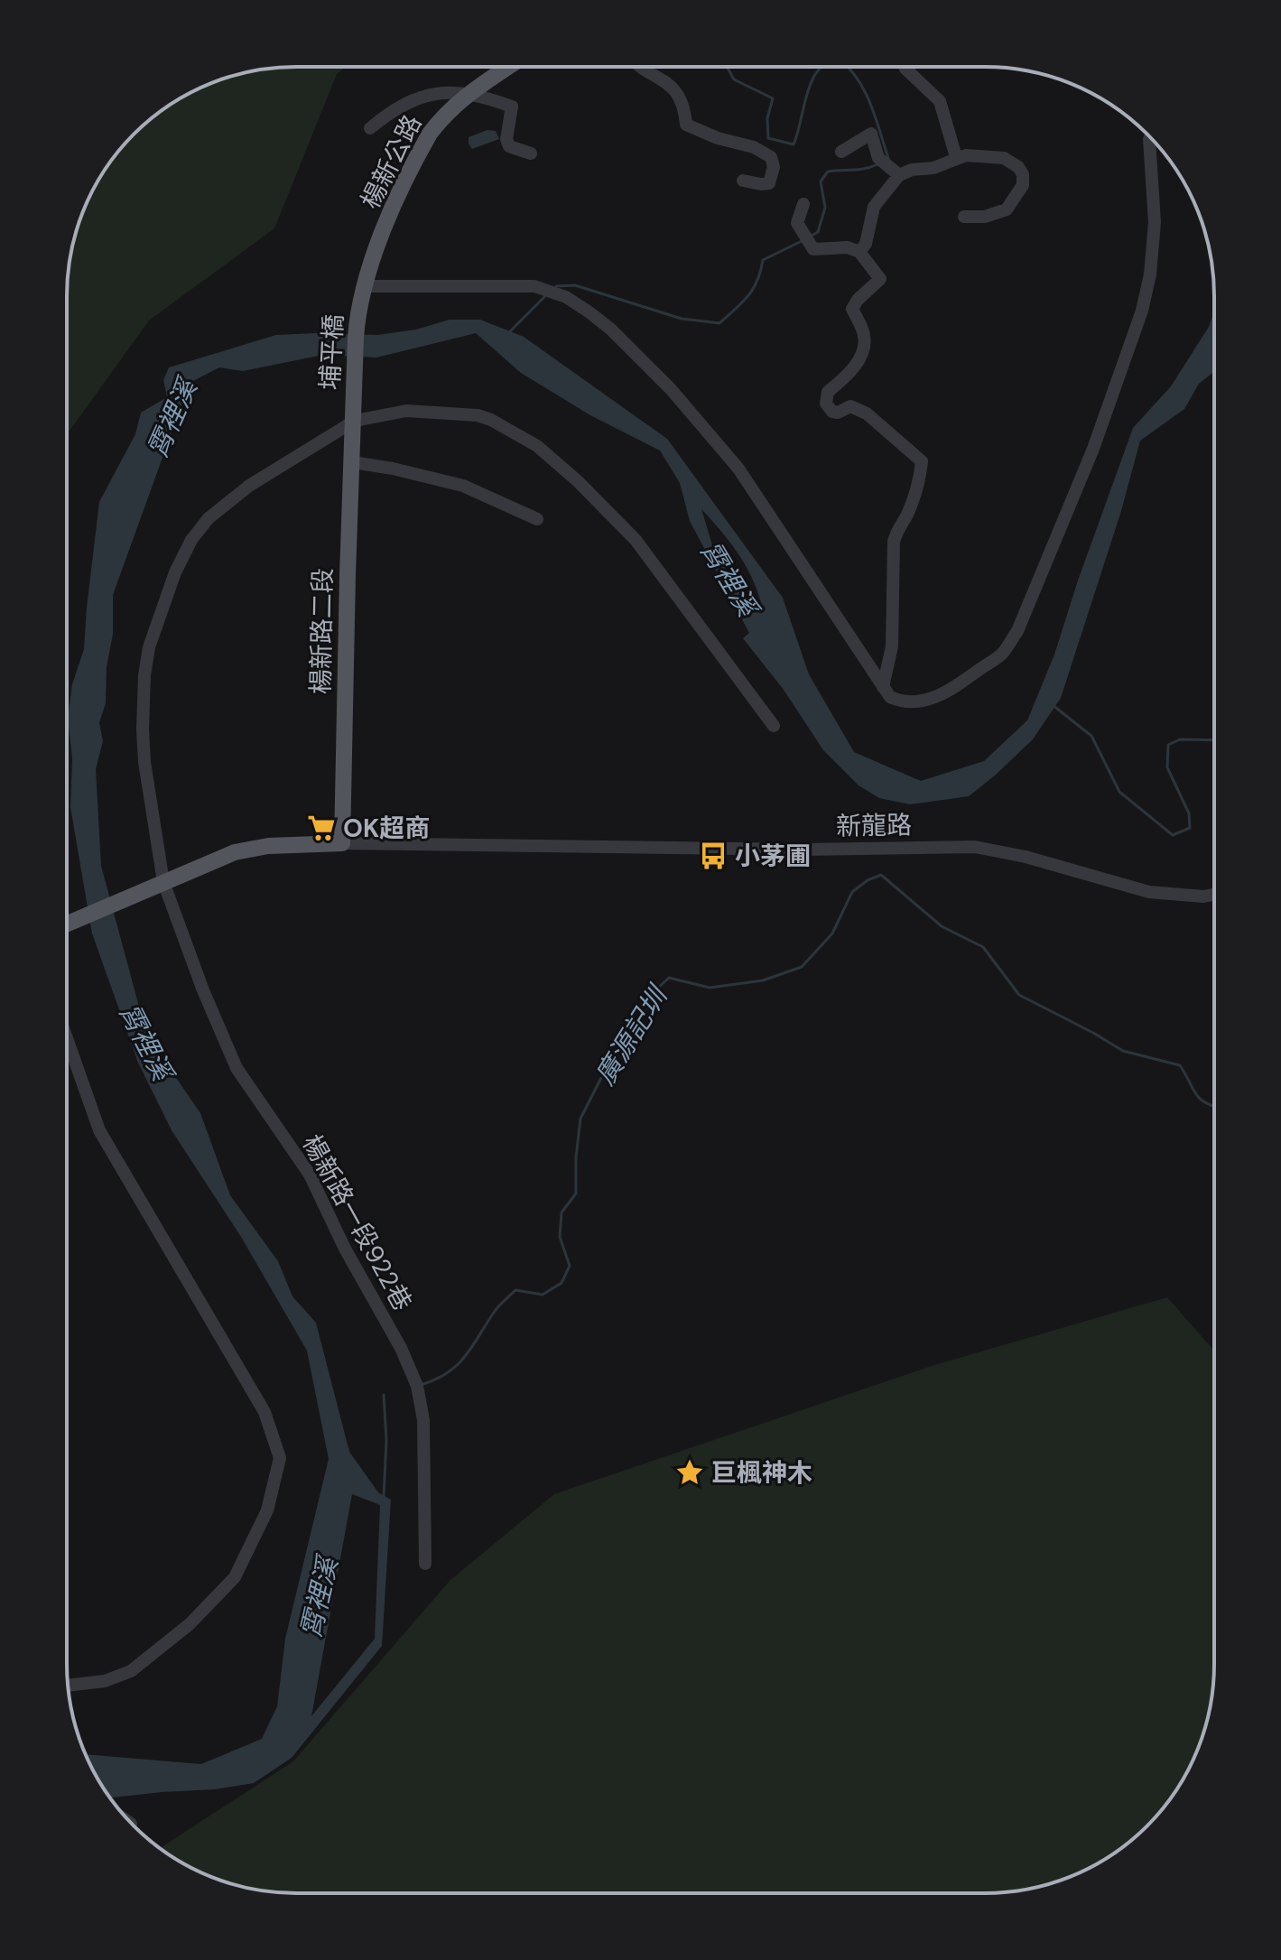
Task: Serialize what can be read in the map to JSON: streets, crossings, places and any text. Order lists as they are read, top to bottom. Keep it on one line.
{"streets":{"main road":["楊新公路","埔平橋","楊新路二段"],"street":["新龍路","楊新路一段922巷"]},"crossings":[["楊新公路","埔平橋"],["埔平橋","楊新路二段"],["埔平橋","楊新路一段922巷"],["楊新路二段","新龍路"],["楊新路二段","楊新路一段922巷"]],"water":["霄裡溪","廣源記圳"],"places":{"supermarket":["OK超商"],"bus stop":["小茅圃"],"place":["巨楓神木"]}}
